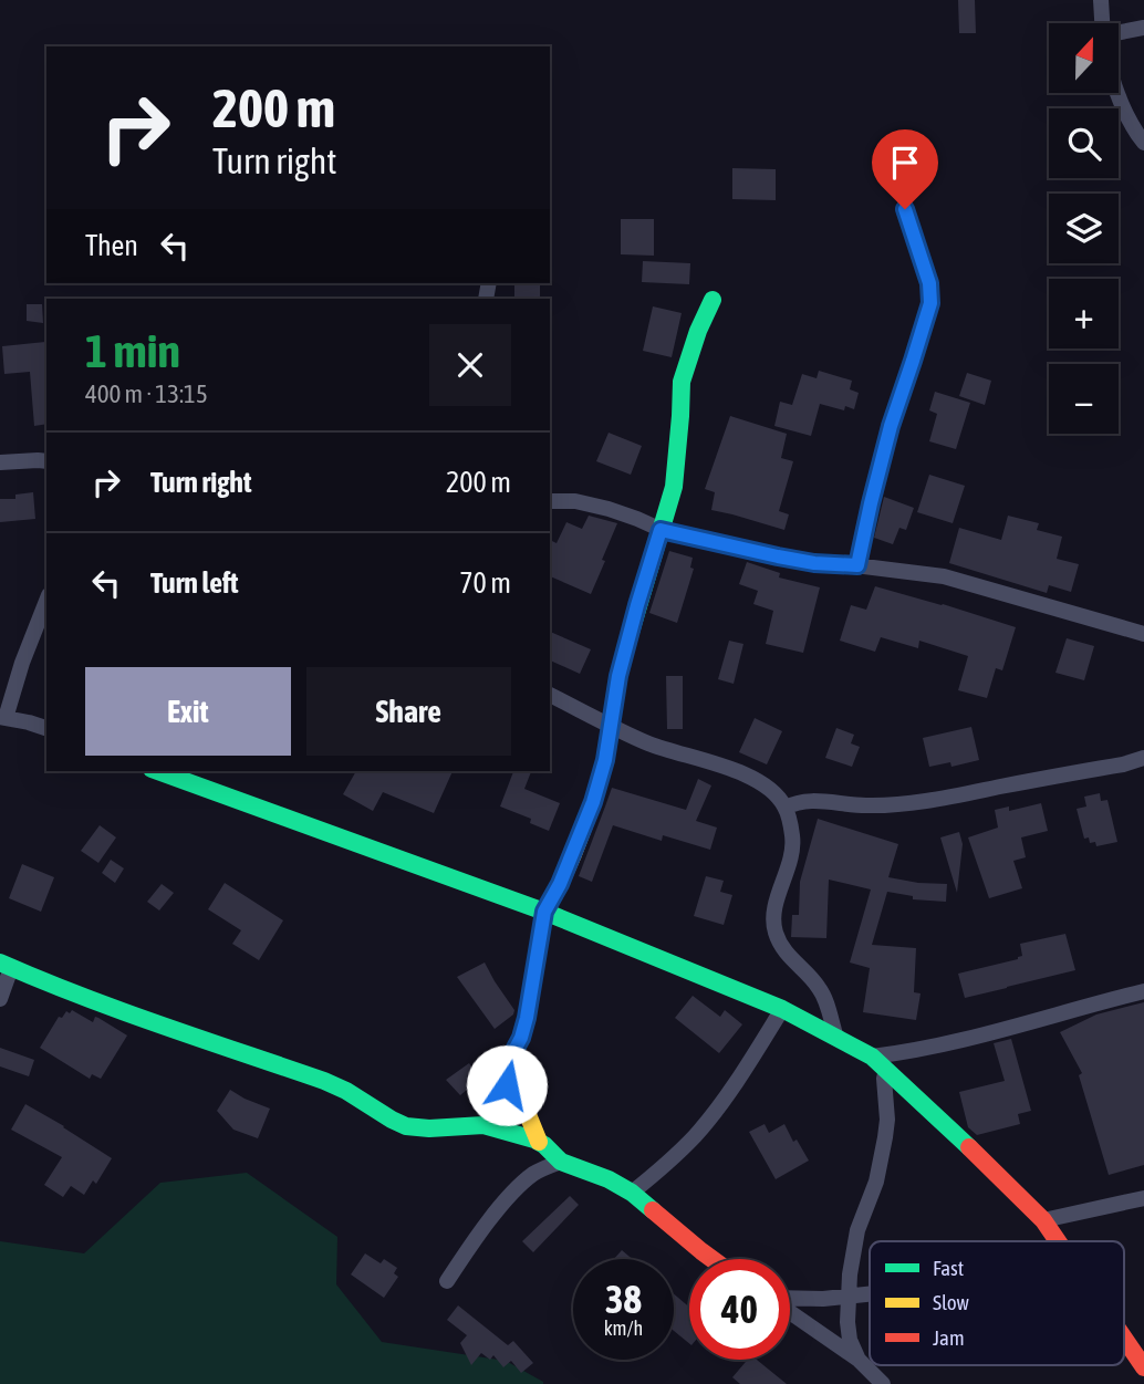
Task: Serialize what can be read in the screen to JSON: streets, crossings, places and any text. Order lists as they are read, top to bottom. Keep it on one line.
{"legend":["Fast","Slow","Jam"],"north":"top","page":{"map_buttons":["+","−"],"turn":["200 m","Turn right"],"then":"Then","heading":["1 min","400 m · 13:15"],"list":[{"name":"Turn right","value":"200 m"},{"name":"Turn left","value":"70 m"}],"buttons":["Exit","Share"],"speed":"38 km/h","limit":"40"}}
